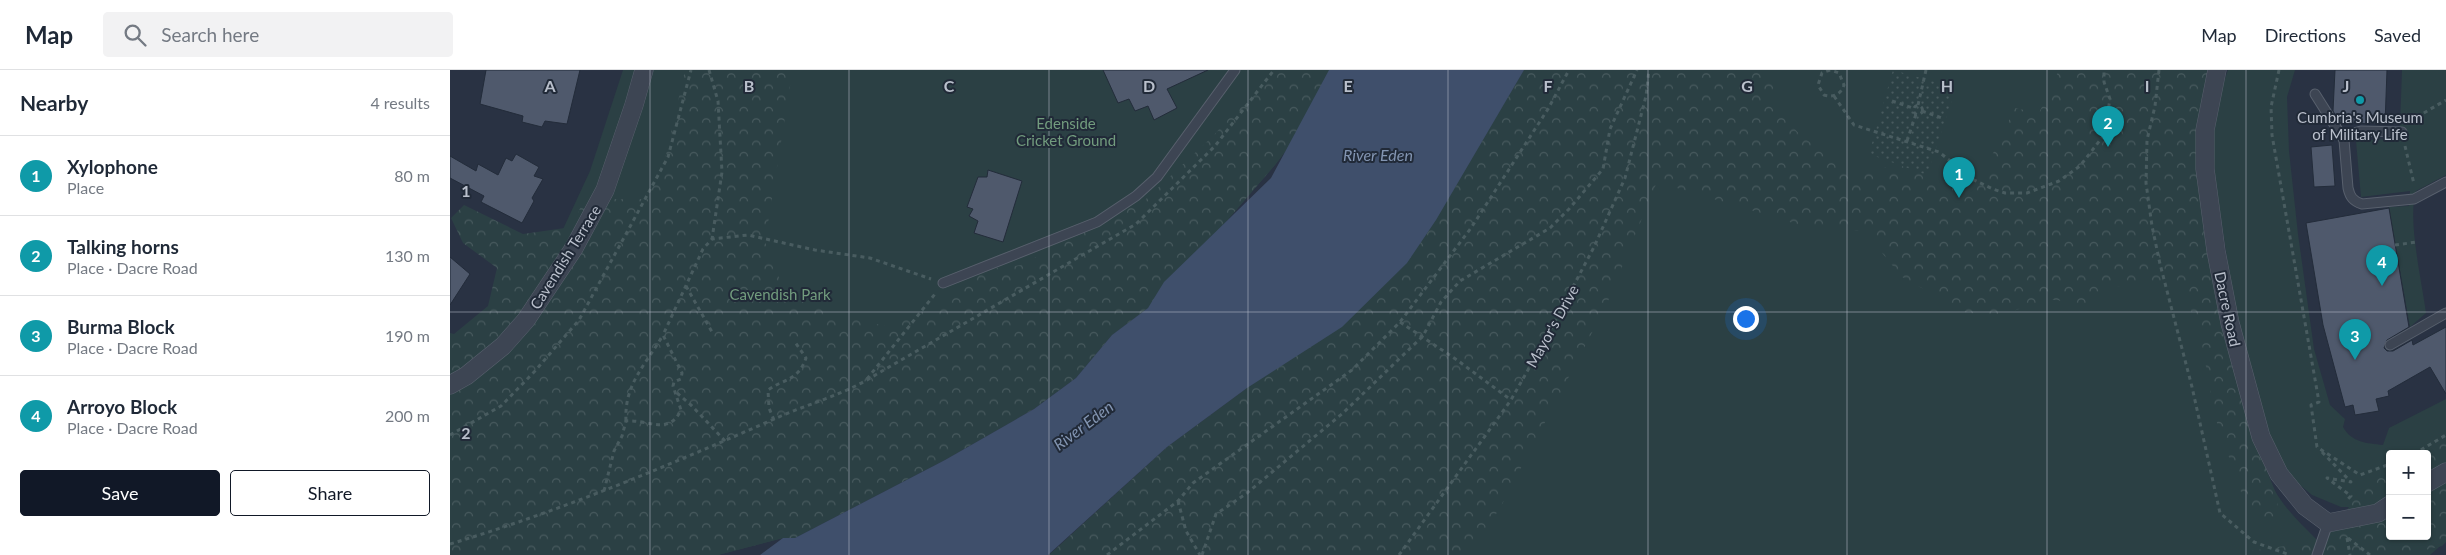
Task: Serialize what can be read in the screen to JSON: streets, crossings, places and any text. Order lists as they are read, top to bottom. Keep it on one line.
{"streets":{"street":["Cavendish Terrace","Dacre Road"],"path":["Mayor's Drive"]},"water":["River Eden"],"parks":["Edenside Cricket Ground","Cavendish Park"],"places":["Cumbria's Museum of Military Life"],"page":{"header":"Map","search":"Search here","nav":["Map","Directions","Saved"],"heading":["Nearby","4 results"],"pins":["2","1","4","3"],"list":[{"mark":"1","name":"Xylophone","note":"Place","value":"80 m"},{"mark":"2","name":"Talking horns","note":"Place · Dacre Road","value":"130 m"},{"mark":"3","name":"Burma Block","note":"Place · Dacre Road","value":"190 m"},{"mark":"4","name":"Arroyo Block","note":"Place · Dacre Road","value":"200 m"}],"map_buttons":["+","−"],"buttons":["Save","Share"]},"grid":{"columns":["A","B","C","D","E","F","G","H","I","J"],"rows":["1","2"]}}
